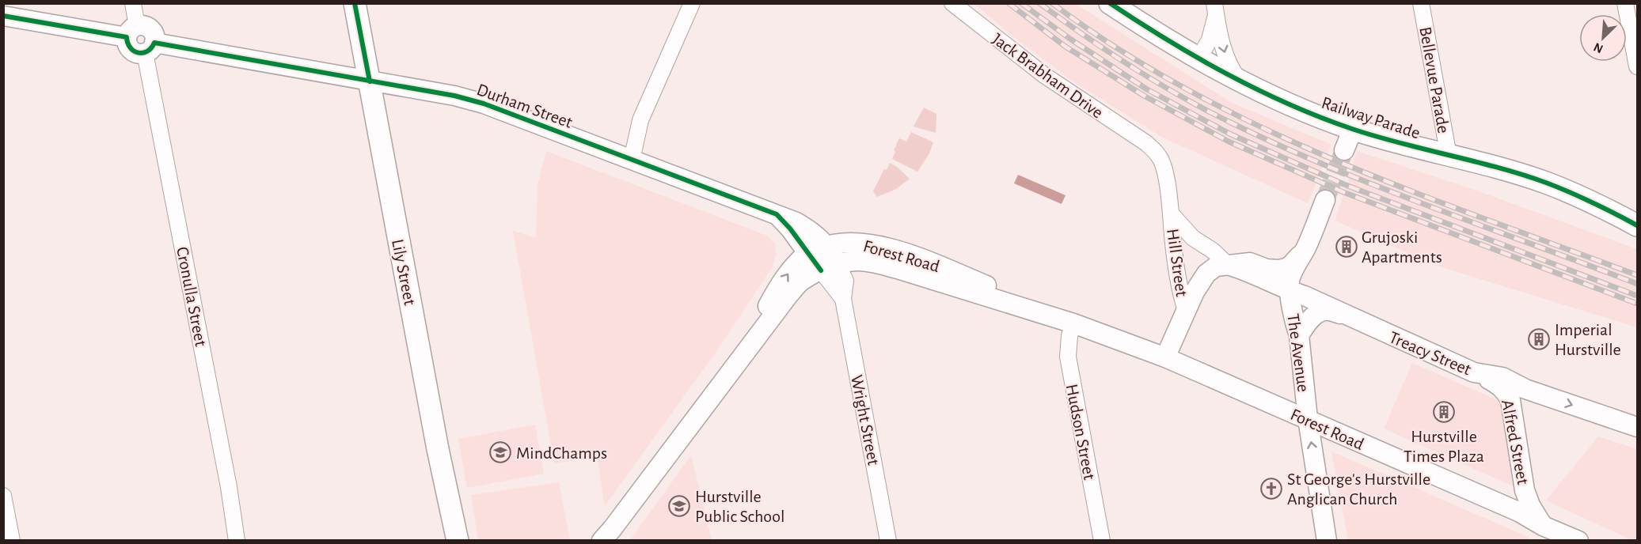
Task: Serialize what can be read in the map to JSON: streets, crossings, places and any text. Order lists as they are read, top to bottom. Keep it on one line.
{"streets":{"main road":["Railway Parade","Lily Street"],"street":["Jack Brabham Drive","Bellevue Parade","Durham Street","Forest Road","Hill Street","Cronulla Street","The Avenue","Treacy Street","Wright Street","Hudson Street","Alfred Street"]},"crossings":[["Jack Brabham Drive","Hill Street"],["Bellevue Parade","Railway Parade"],["Durham Street","Forest Road"],["Durham Street","Lily Street"],["Durham Street","Cronulla Street"],["Durham Street","Wright Street"],["Forest Road","Hill Street"],["Forest Road","The Avenue"],["Forest Road","Wright Street"],["Forest Road","Hudson Street"],["Forest Road","Alfred Street"],["Hill Street","Treacy Street"],["The Avenue","Treacy Street"],["Treacy Street","Alfred Street"]],"one_way":["The Avenue","Treacy Street"],"places":{"building":["Grujoski Apartments","Imperial Hurstville","Hurstville Times Plaza"],"school or university":["MindChamps","Hurstville Public School"],"church":["St George's Hurstville Anglican Church"]},"north":"bottom left"}
